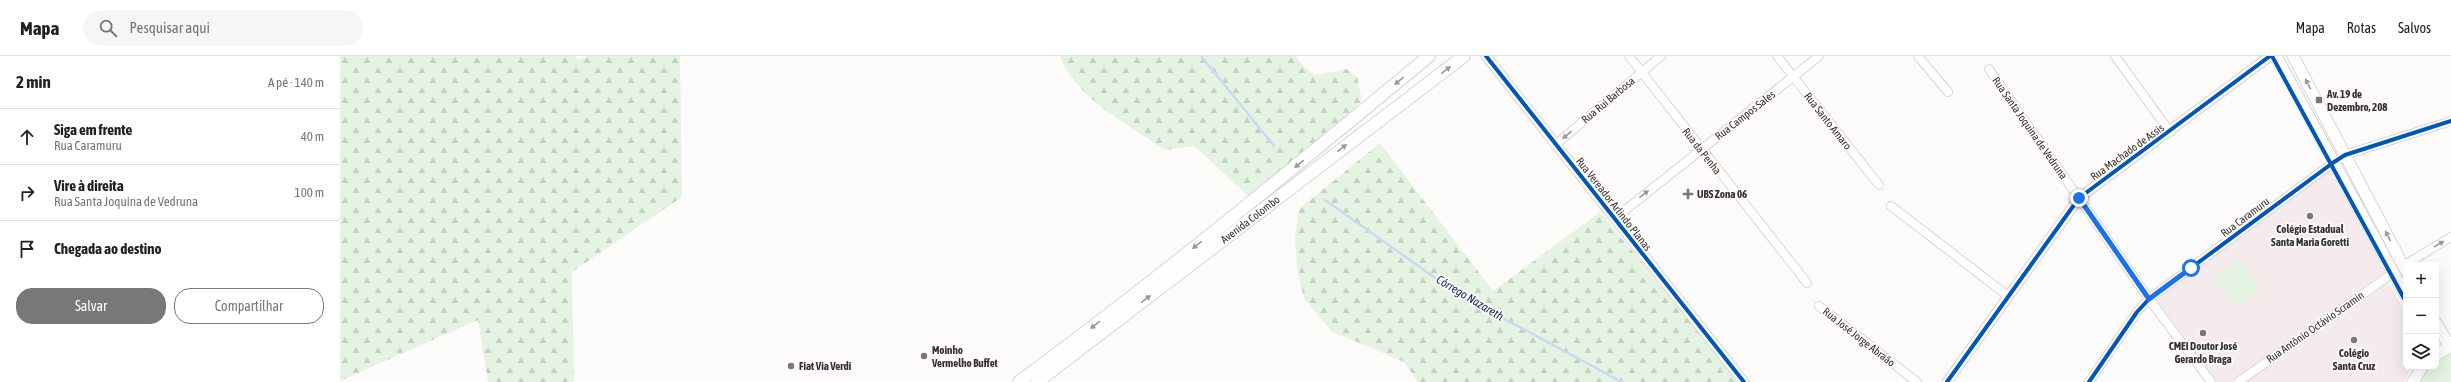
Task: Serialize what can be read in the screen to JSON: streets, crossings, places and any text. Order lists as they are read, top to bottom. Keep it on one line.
{"streets":{"main road":["Avenida Colombo"],"street":["Rua Rui Barbosa","Rua Campos Sales","Rua Santo Amaro","Rua Santa Joquina de Vedruna","Rua da Penha","Rua Machado de Assis","Rua Vereador Arlindo Planas","Rua Caramuru","Rua Antônio Octávio Scramin","Rua José Jorge Abraão"]},"crossings":[["Rua Rui Barbosa","Rua da Penha"],["Rua Rui Barbosa","Rua Vereador Arlindo Planas"],["Rua Campos Sales","Rua Santo Amaro"],["Rua Campos Sales","Rua da Penha"],["Rua Campos Sales","Rua Vereador Arlindo Planas"],["Rua Santa Joquina de Vedruna","Rua Machado de Assis"],["Rua Santa Joquina de Vedruna","Rua Caramuru"]],"one_way":["Rua Rui Barbosa","Rua Campos Sales"],"water":["Córrego Nazareth"],"places":{"transit":["Av. 19 de Dezembro, 208"],"health":["UBS Zona 06"],"other":["Colégio Estadual Santa Maria Goretti","CMEI Doutor José Gerardo Braga","Colégio Santa Cruz","Moinho Vermelho Buffet","Fiat Via Verdi"]},"page":{"header":"Mapa","search":"Pesquisar aqui","nav":["Mapa","Rotas","Salvos"],"heading":["2 min","A pé · 140 m"],"list":[["Siga em frente","Rua Caramuru","40 m"],["Vire à direita","Rua Santa Joquina de Vedruna","100 m"],"Chegada ao destino"],"map_buttons":["+","−"],"buttons":["Salvar","Compartilhar"]}}
